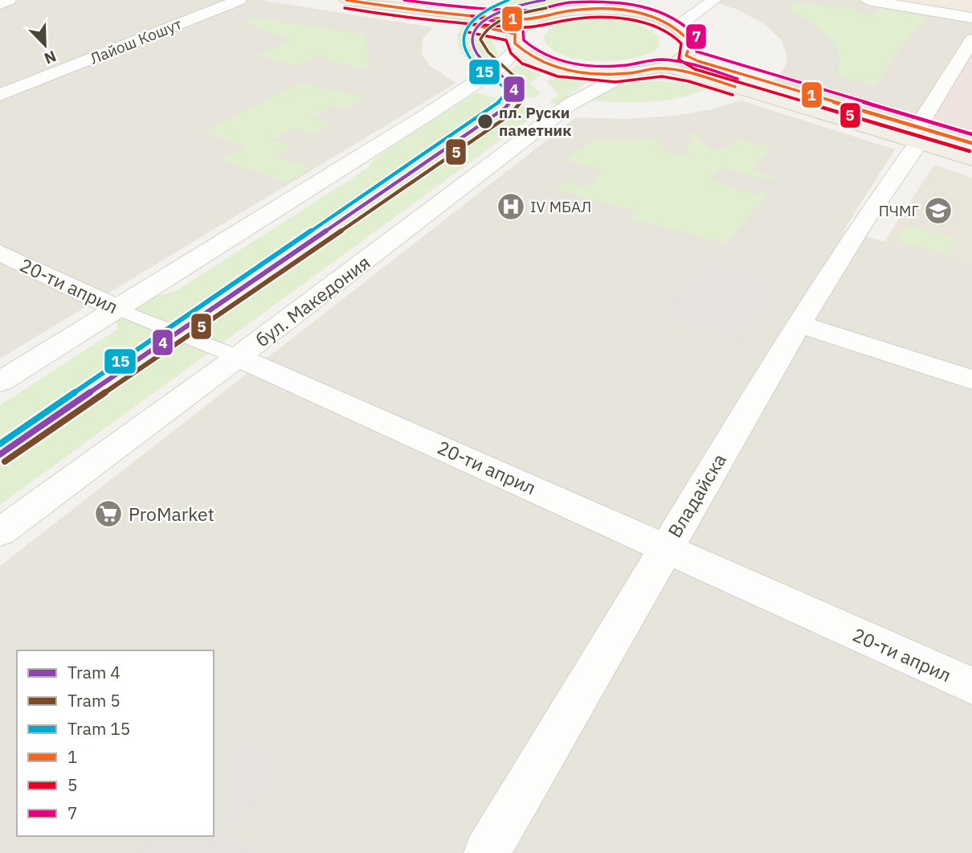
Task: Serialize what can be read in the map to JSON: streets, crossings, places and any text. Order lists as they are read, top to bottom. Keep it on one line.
{"streets":{"street":["Лайош Кошут","20-ти април","бул. Македония","Владайска"]},"crossings":[["20-ти април","бул. Македония"],["20-ти април","Владайска"]],"places":{"other":["пл. Руски паметник"],"hospital":["IV МБАЛ"],"school or university":["ПЧМГ"],"supermarket":["ProMarket"]},"lines":["tram line 4","tram line 15","transit line 1","transit line 7","tram line 5","transit line 5"],"legend":["Tram 4","Tram 5","Tram 15","1","5","7"],"north":"bottom right"}
